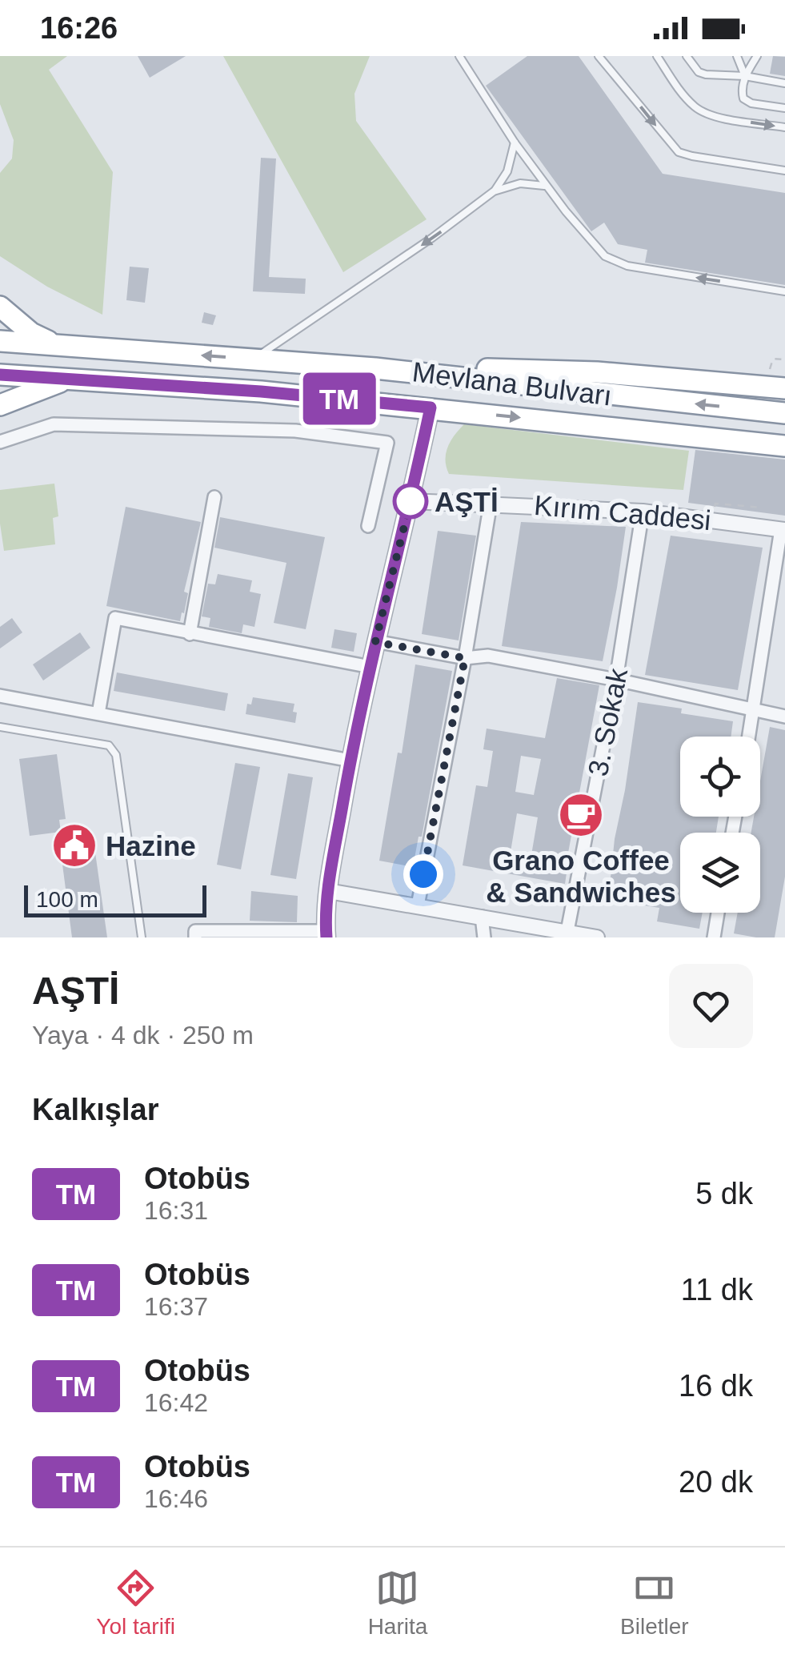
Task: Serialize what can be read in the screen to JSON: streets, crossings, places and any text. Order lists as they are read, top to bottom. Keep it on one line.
{"streets":{"highway":["Mevlana Bulvarı"],"street":["Kırım Caddesi","3. Sokak"]},"crossings":[["Kırım Caddesi","3. Sokak"]],"places":{"other":["AŞTİ"],"cafe":["Grano Coffee & Sandwiches"],"public building":["Hazine"]},"lines":["bus line TM"],"scale_bar":"100 m","page":{"status":"16:26","on_map":"TM","scale":"100 m","heading":[["AŞTİ","Yaya · 4 dk · 250 m"],"Kalkışlar"],"list":[{"mark":"TM","name":"Otobüs","note":"16:31","value":"5 dk"},{"mark":"TM","name":"Otobüs","note":"16:37","value":"11 dk"},{"mark":"TM","name":"Otobüs","note":"16:42","value":"16 dk"},{"mark":"TM","name":"Otobüs","note":"16:46","value":"20 dk"}],"tabs":["Yol tarifi","Harita","Biletler"]}}
